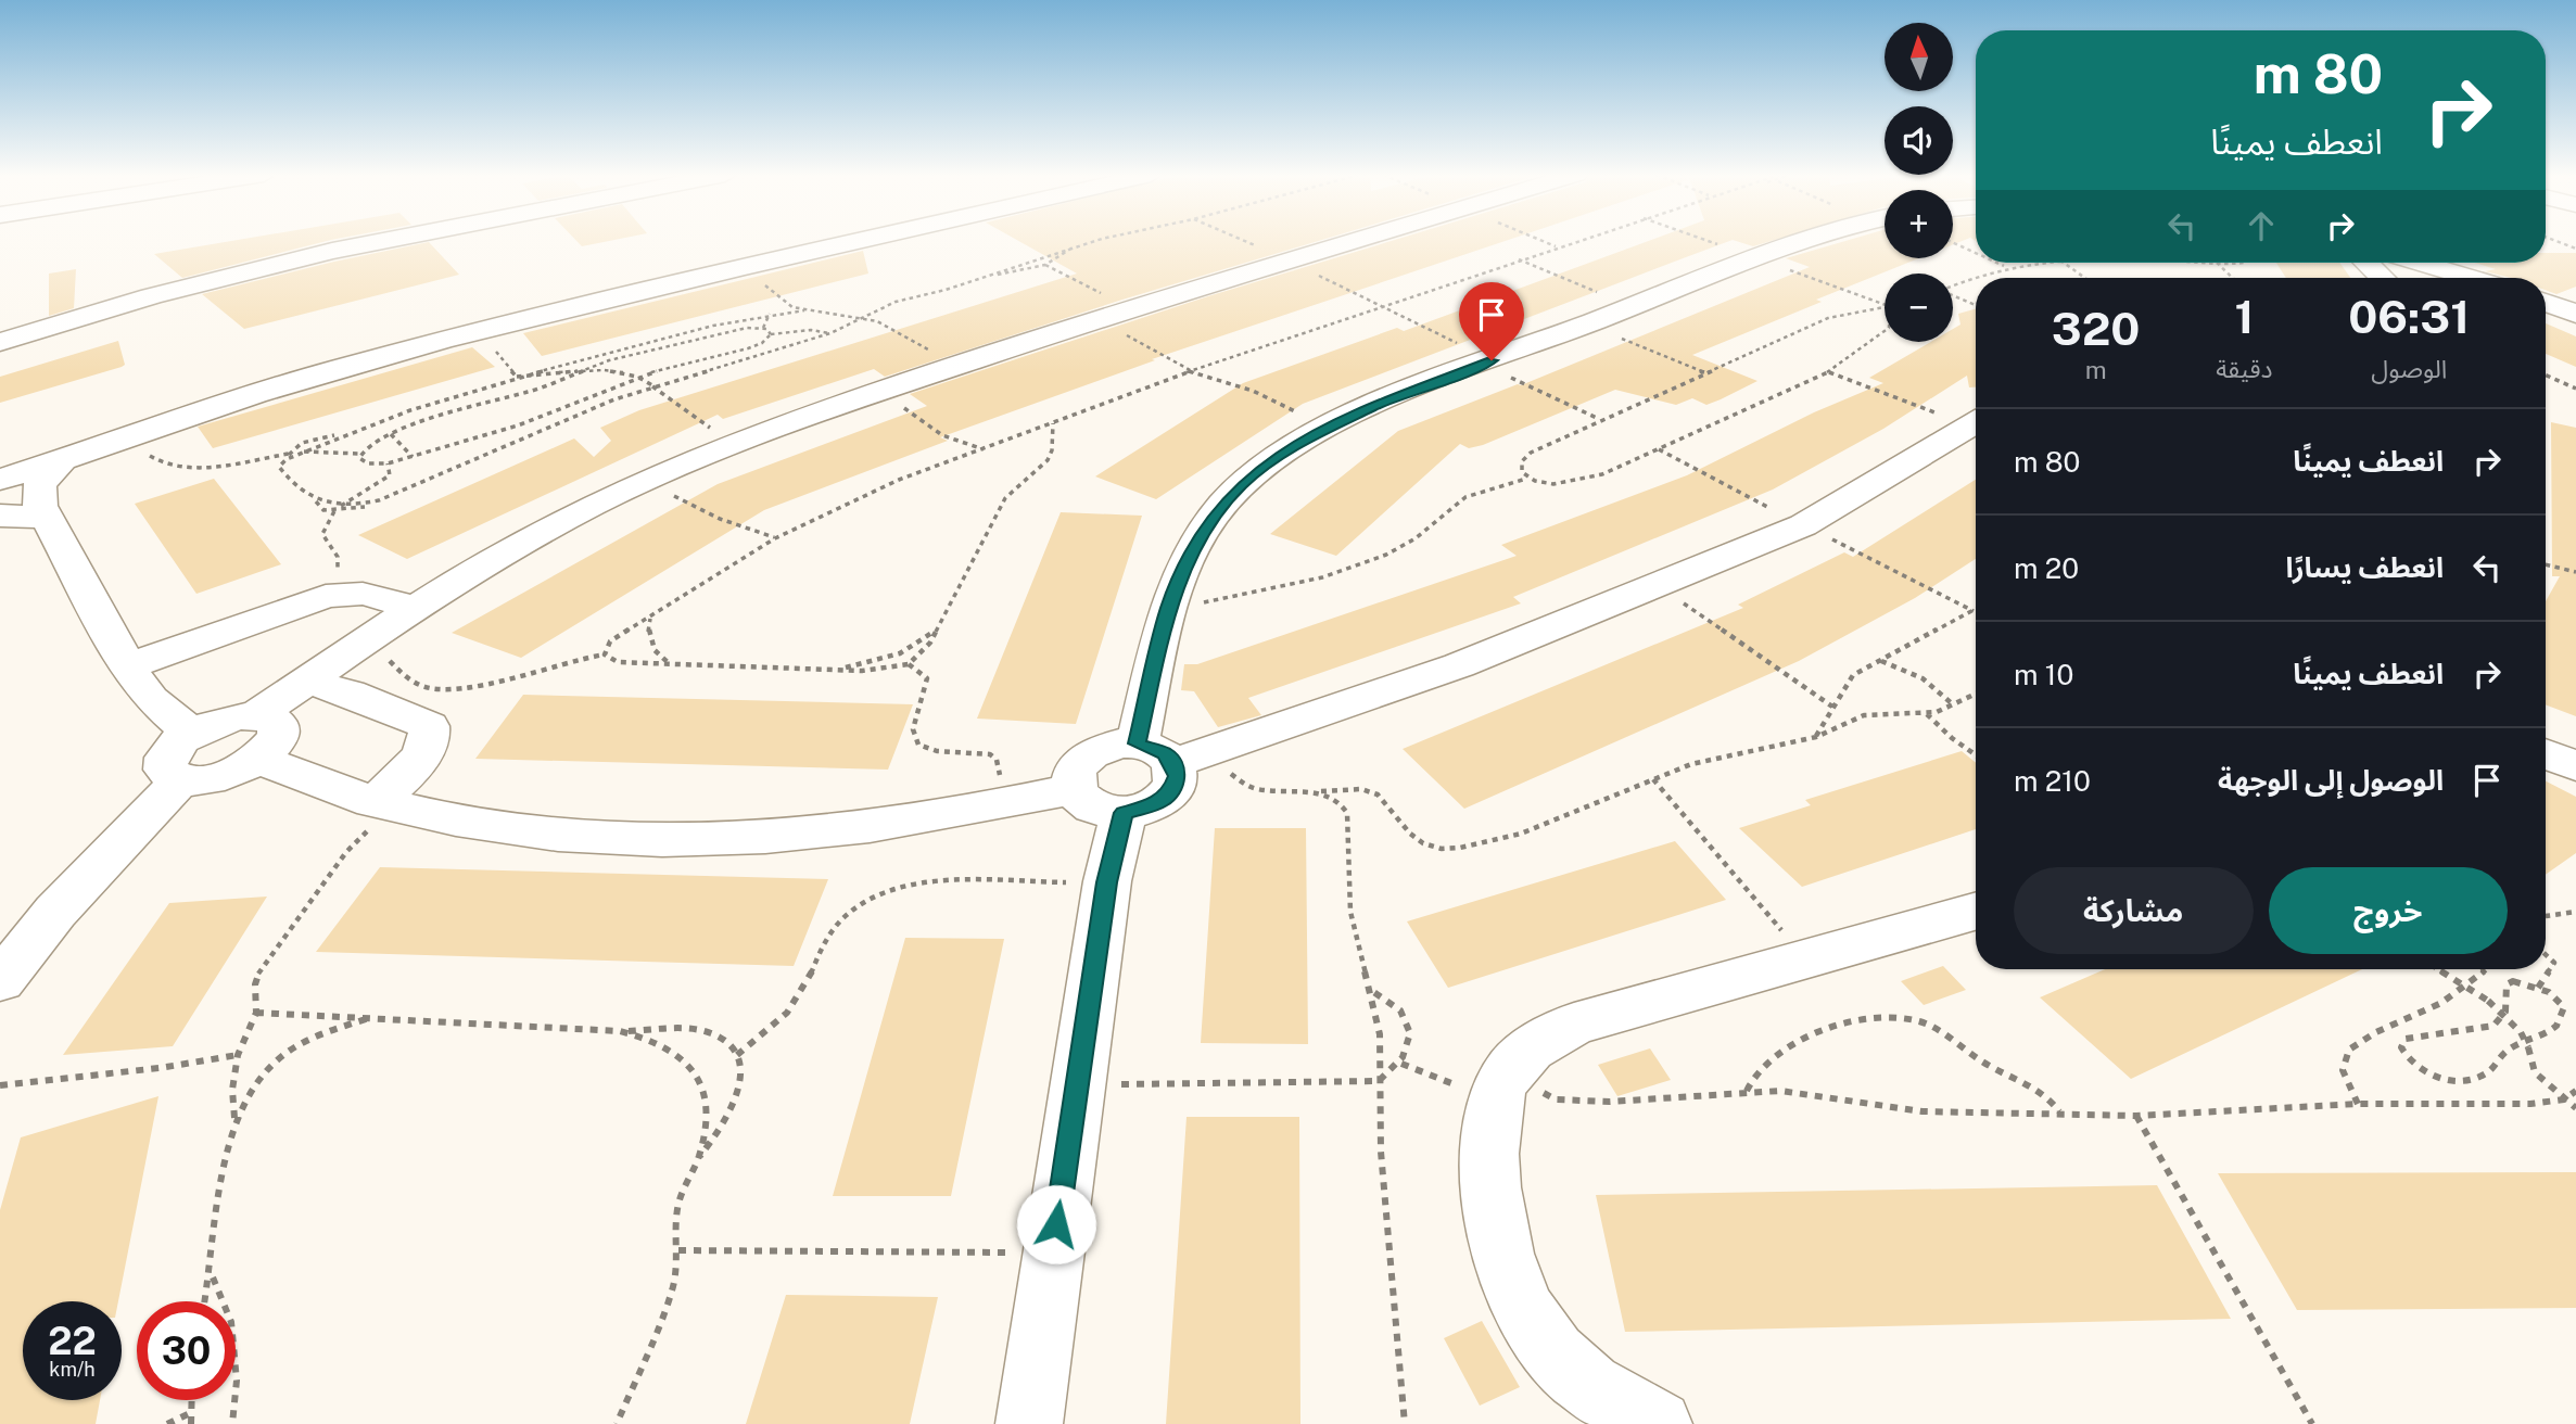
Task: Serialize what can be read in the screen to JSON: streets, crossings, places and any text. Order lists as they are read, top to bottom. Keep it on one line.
{"north":"top","page":{"map_buttons":["+","−"],"turn":["80 m","انعطف يمينًا"],"eta":["06:31","الوصول","1","دقيقة","320","m"],"list":[{"name":"انعطف يمينًا","value":"80 m"},{"name":"انعطف يسارًا","value":"20 m"},{"name":"انعطف يمينًا","value":"10 m"},{"name":"الوصول إلى الوجهة","value":"210 m"}],"buttons":["خروج","مشاركة"],"speed":"22 km/h","limit":"30"}}
